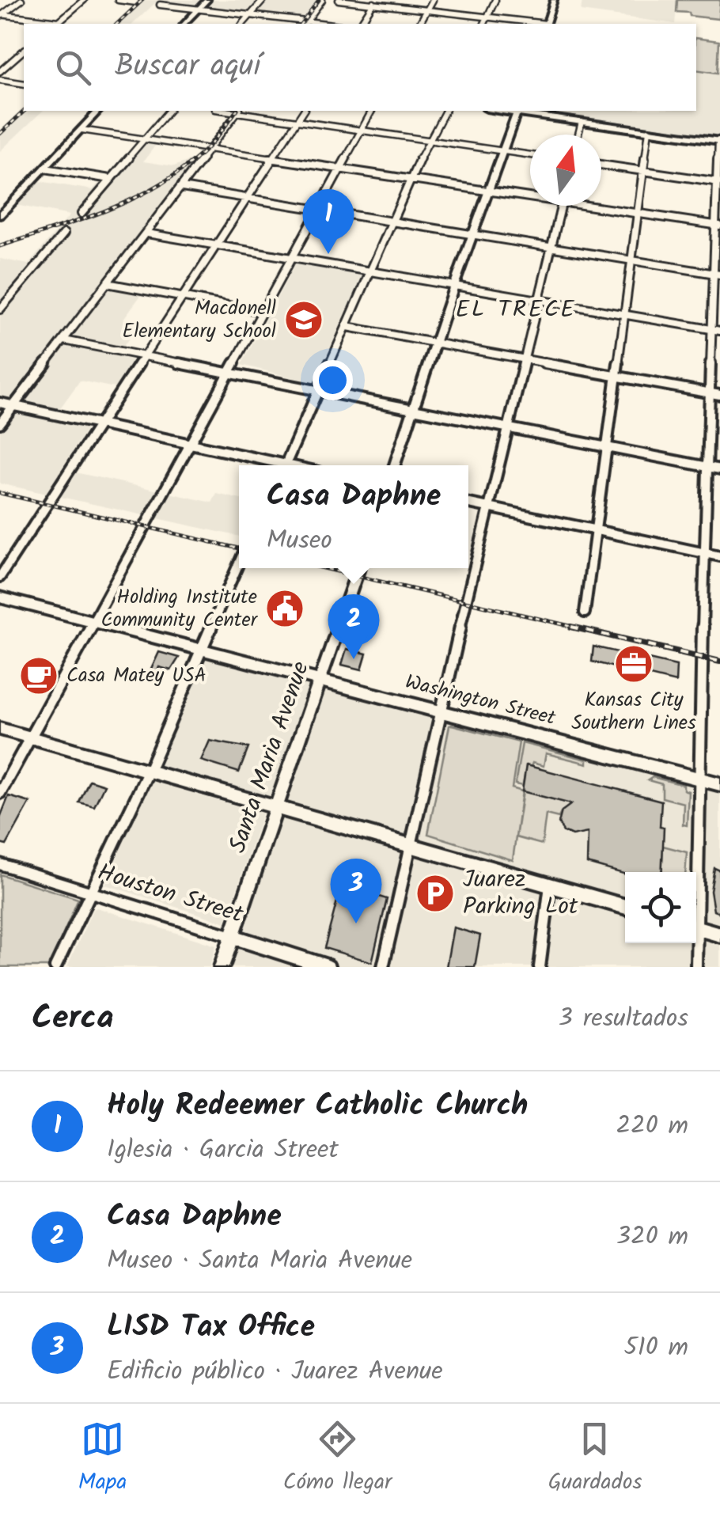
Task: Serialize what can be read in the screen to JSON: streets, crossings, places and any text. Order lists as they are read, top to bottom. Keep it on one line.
{"streets":{"main road":["Washington Street","Santa Maria Avenue","Houston Street"]},"crossings":[["Washington Street","Santa Maria Avenue"],["Santa Maria Avenue","Houston Street"]],"districts":["EL TRECE"],"places":{"school or university":["Macdonell Elementary School"],"public building":["Holding Institute Community Center"],"office":["Kansas City Southern Lines"],"cafe":["Casa Matey USA"],"parking":["Juarez Parking Lot"]},"north":"top","page":{"search":"Buscar aquí","pins":["1","2","3"],"popup":["Casa Daphne","Museo"],"heading":["Cerca","3 resultados"],"list":[{"mark":"1","name":"Holy Redeemer Catholic Church","note":"Iglesia · Garcia Street","value":"220 m"},{"mark":"2","name":"Casa Daphne","note":"Museo · Santa Maria Avenue","value":"320 m"},{"mark":"3","name":"LISD Tax Office","note":"Edificio público · Juarez Avenue","value":"510 m"}],"nav":["Mapa","Cómo llegar","Guardados"]}}
